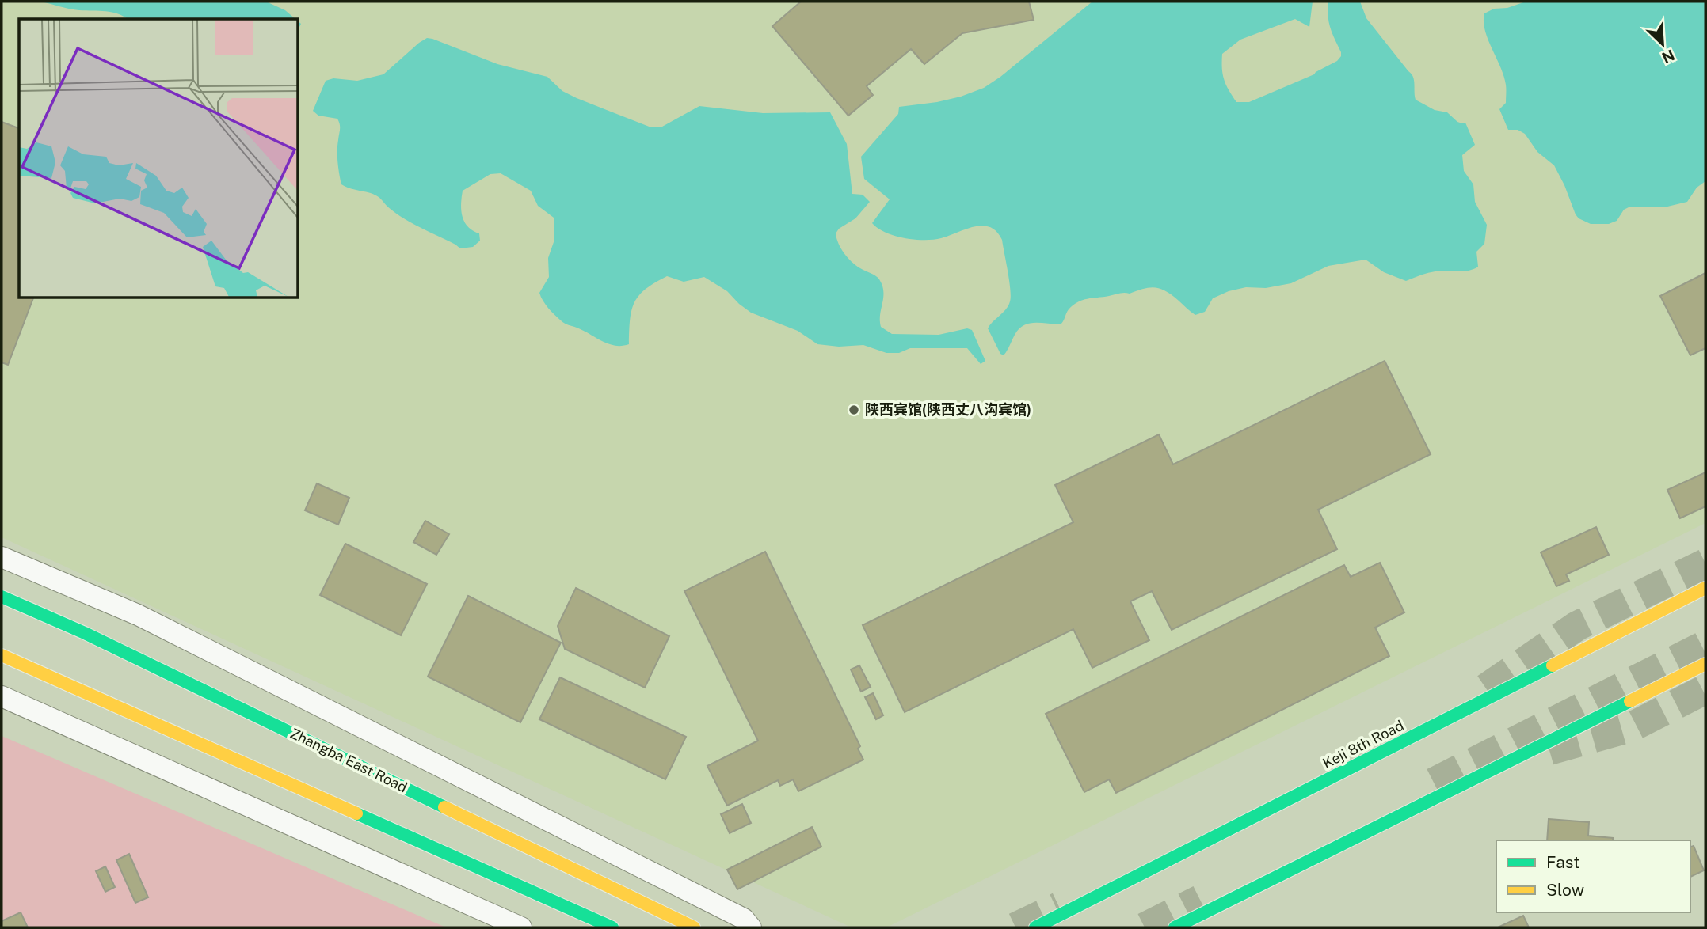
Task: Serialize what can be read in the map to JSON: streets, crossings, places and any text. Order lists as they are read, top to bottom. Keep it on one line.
{"streets":{"main road":["Keji 8th Road","Zhangba East Road"]},"places":["陕西宾馆(陕西丈八沟宾馆)"],"legend":["Fast","Slow"],"north":"bottom right"}
